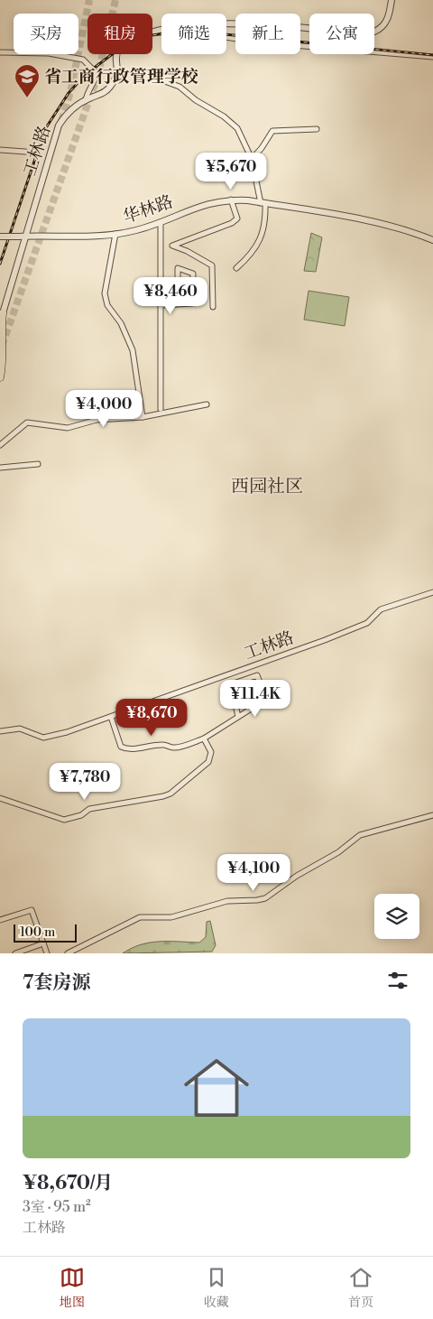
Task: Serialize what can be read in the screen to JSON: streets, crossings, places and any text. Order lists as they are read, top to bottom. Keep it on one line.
{"streets":{"street":["工林路","华林路"]},"crossings":[["工林路","华林路"]],"districts":["西园社区"],"places":{"school or university":["省工商行政管理学校"]},"scale_bar":"100 m","page":{"chip":["买房","租房","筛选","新上","公寓"],"price":["¥5,670","¥8,460","¥4,000","¥11.4K","¥8,670","¥7,780","¥4,100"],"scale":"100 m","heading":"7套房源","list":[{"name":"¥8,670/月","note":"3室 · 95 m² · 工林路"}],"tabs":["地图","收藏","首页"]}}
